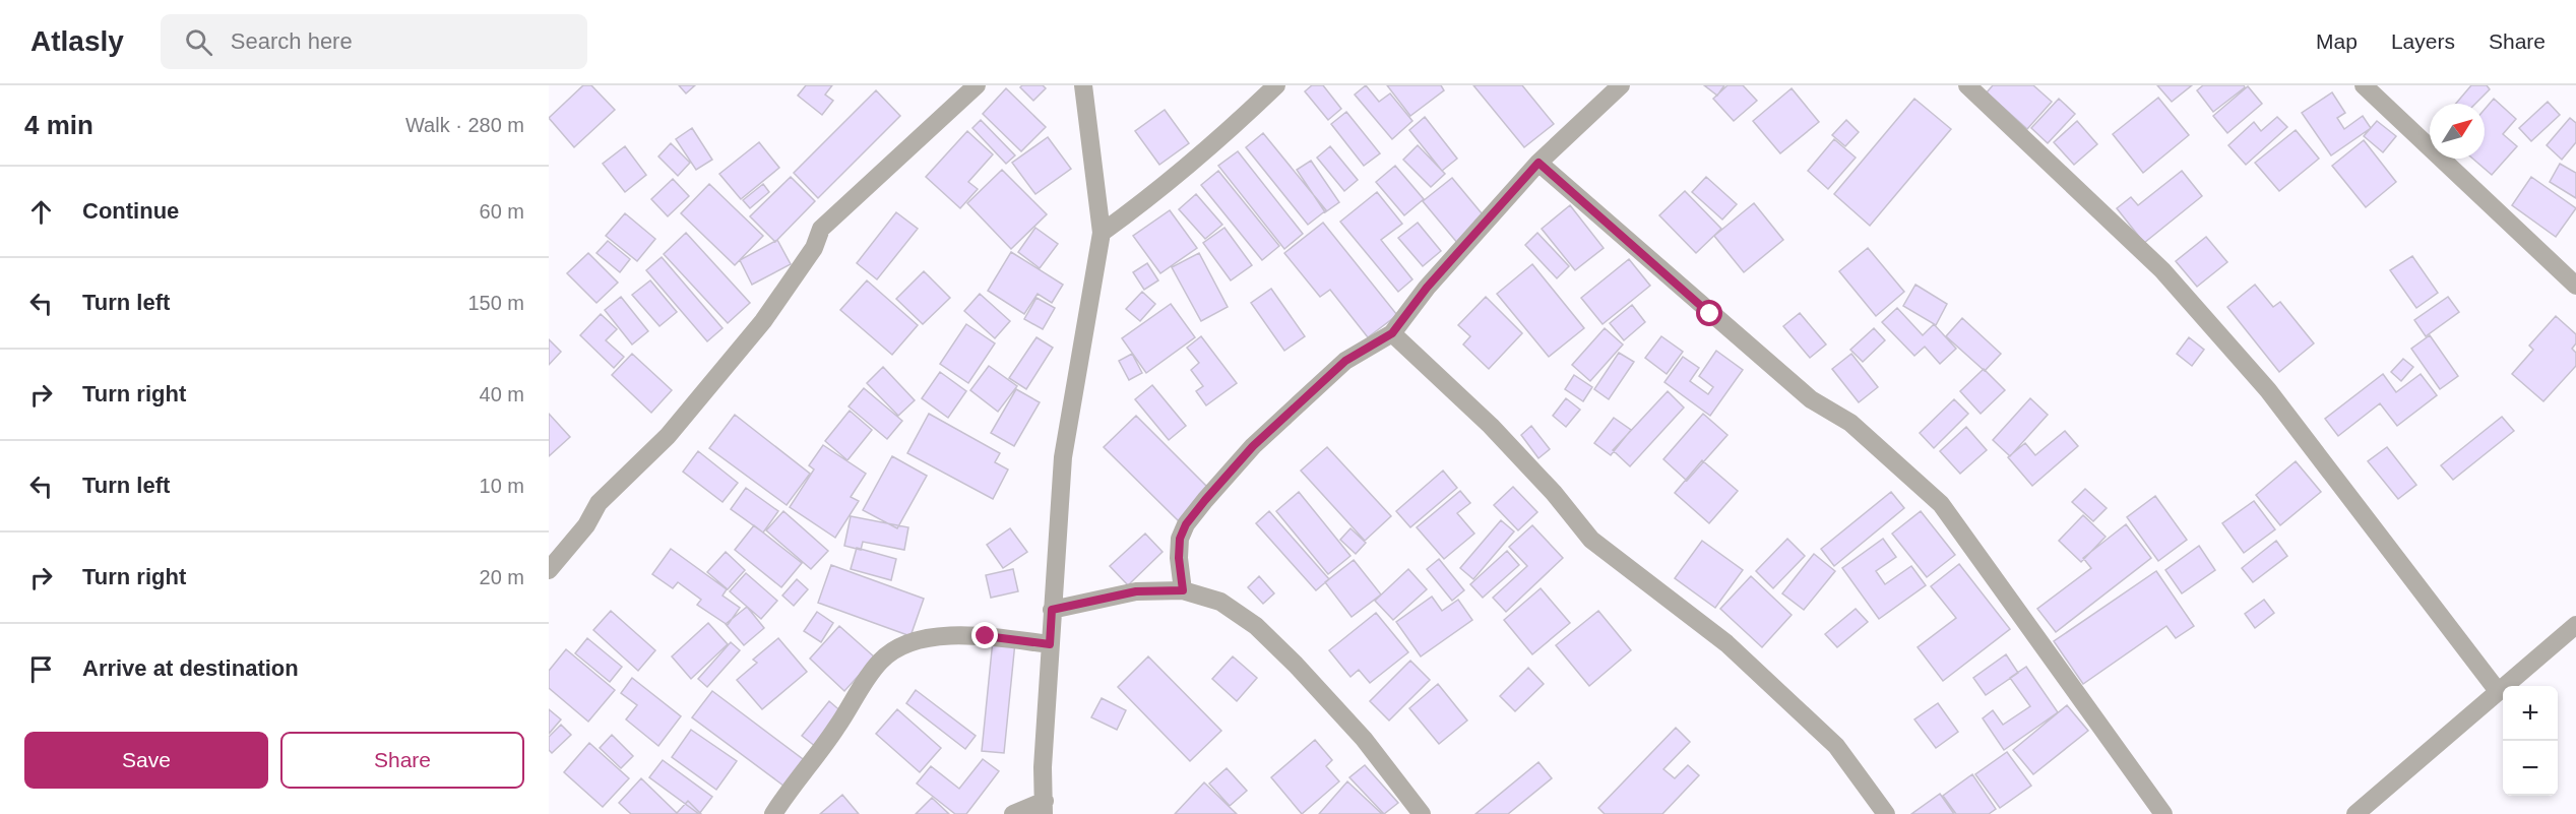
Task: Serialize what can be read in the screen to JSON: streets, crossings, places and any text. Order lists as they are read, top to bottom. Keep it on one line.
{"north":"top right","page":{"header":"Atlasly","search":"Search here","nav":["Map","Layers","Share"],"heading":["4 min","Walk · 280 m"],"list":[["Continue","60 m"],["Turn left","150 m"],["Turn right","40 m"],["Turn left","10 m"],["Turn right","20 m"],"Arrive at destination"],"map_buttons":["+","−"],"buttons":["Save","Share"]}}
